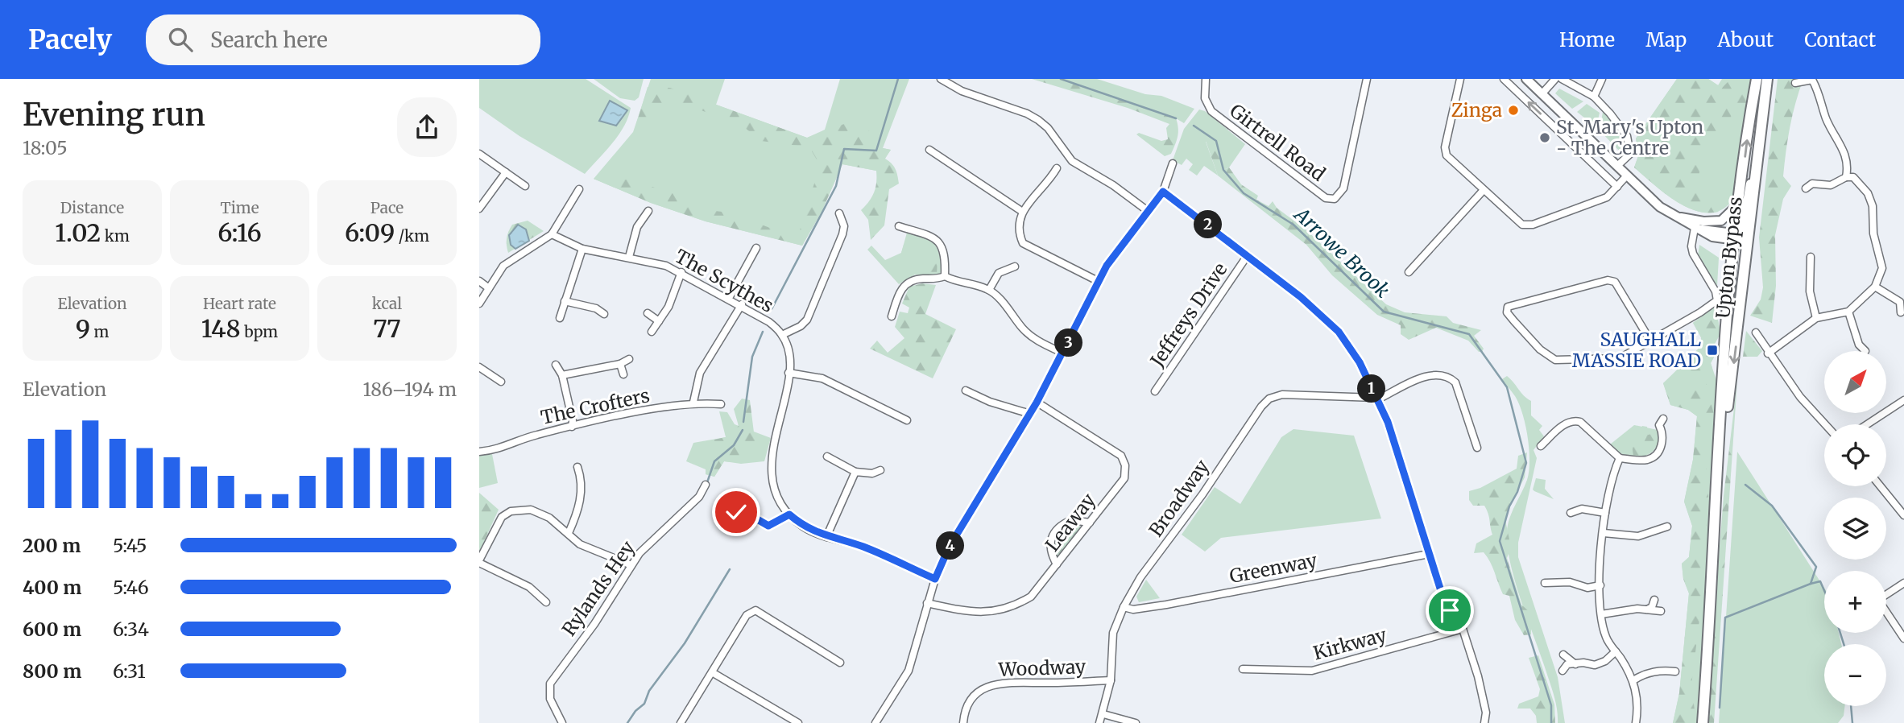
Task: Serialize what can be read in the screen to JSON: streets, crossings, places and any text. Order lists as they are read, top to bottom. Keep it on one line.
{"streets":{"main road":["Upton Bypass"],"street":["Girtrell Road","The Scythes","Jeffreys Drive","The Crofters","Broadway","Leaway","Greenway","Rylands Hey","Kirkway","Woodway"]},"crossings":[["Broadway","Greenway"],["Broadway","Woodway"]],"water":["Arrowe Brook"],"places":{"other":["Zinga","St. Mary's Upton - The Centre"],"transit":["SAUGHALL MASSIE ROAD"]},"north":"top right","page":{"header":"Pacely","search":"Search here","nav":["Home","Map","About","Contact"],"heading":["Evening run","18:05"],"stats":[["Distance","1.02 km"],["Time","6:16"],["Pace","6:09 /km"],["Elevation","9 m"],["Heart rate","148 bpm"],["kcal","77"]],"pins":["2","3","1","4"],"map_buttons":["+","−"],"chart":["Elevation","186–194 m"],"list":[{"name":"200 m","note":"5:45"},{"name":"400 m","note":"5:46"},{"name":"600 m","note":"6:34"},{"name":"800 m","note":"6:31"}]}}
